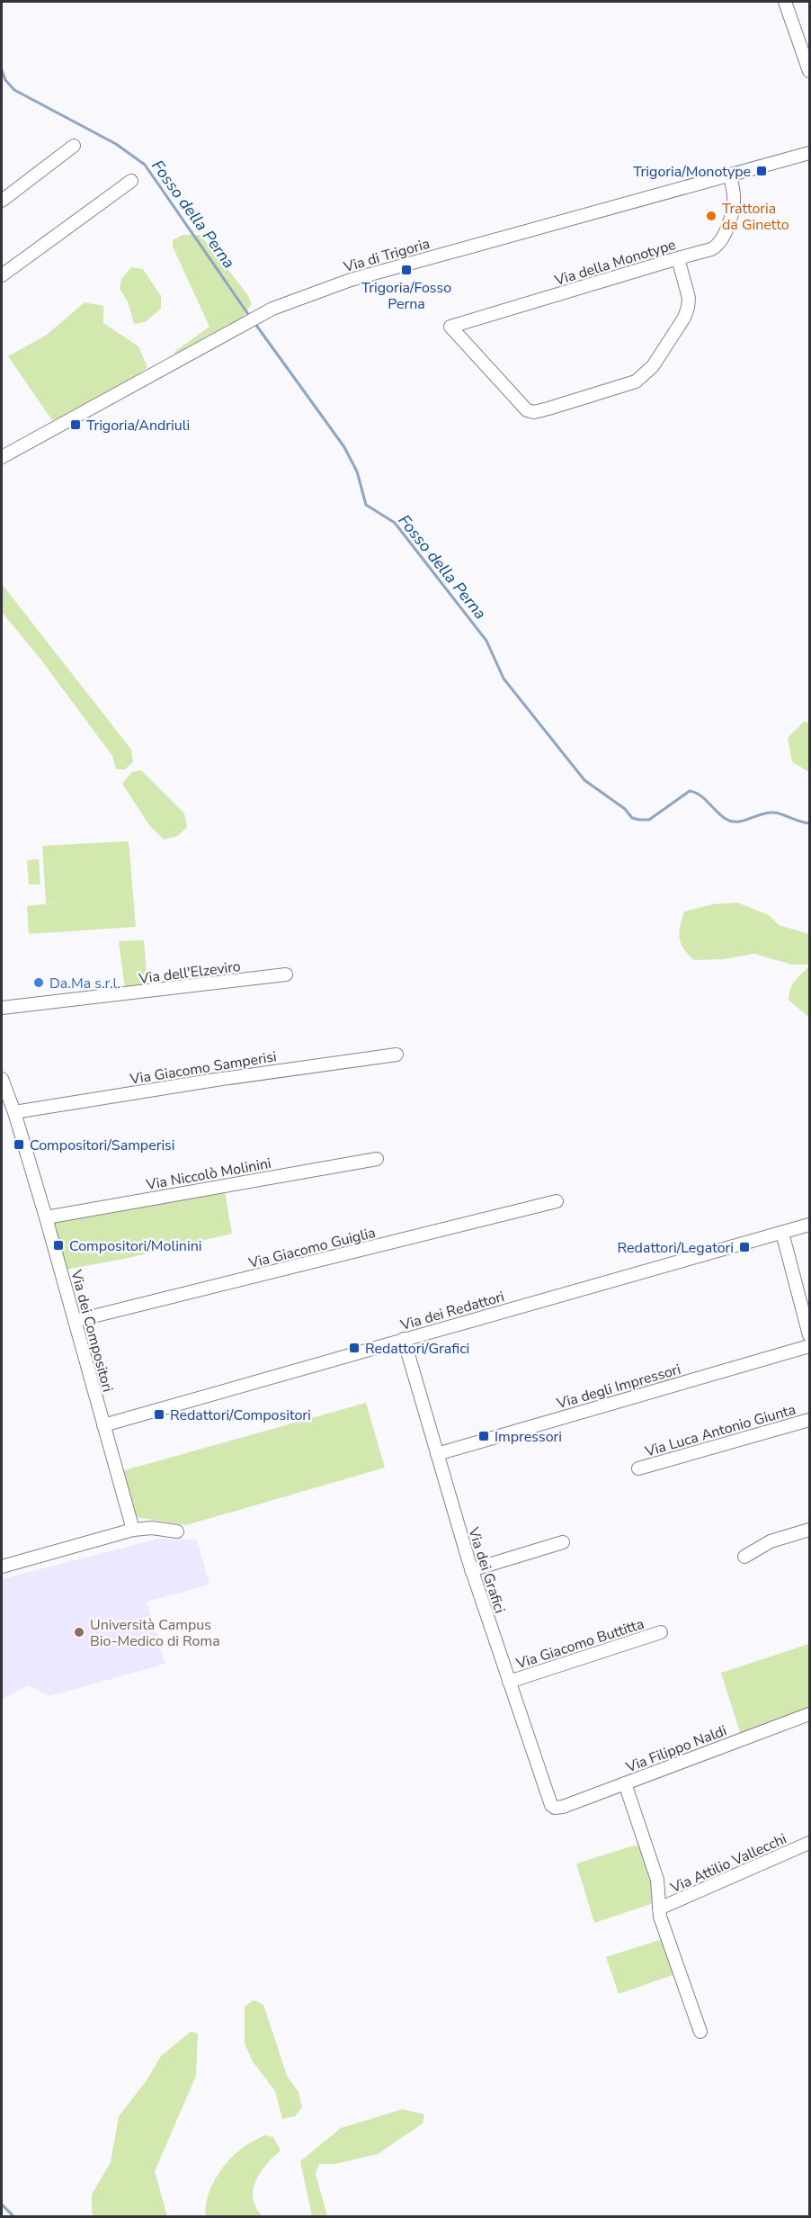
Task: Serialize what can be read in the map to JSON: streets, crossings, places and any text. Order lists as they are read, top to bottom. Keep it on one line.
{"streets":{"street":["Via di Trigoria","Via della Monotype","Via dell'Elzeviro","Via Giacomo Samperisi","Via Niccolò Molinini","Via Giacomo Guiglia","Via dei Redattori","Via dei Compositori","Via degli Impressori","Via Luca Antonio Giunta","Via dei Grafici","Via Giacomo Buttitta","Via Filippo Naldi","Via Attilio Vallecchi"]},"crossings":[["Via di Trigoria","Via della Monotype"],["Via Giacomo Samperisi","Via dei Compositori"],["Via Niccolò Molinini","Via dei Compositori"],["Via Giacomo Guiglia","Via dei Compositori"],["Via dei Redattori","Via dei Compositori"],["Via dei Redattori","Via dei Grafici"],["Via degli Impressori","Via dei Grafici"],["Via dei Grafici","Via Giacomo Buttitta"],["Via dei Grafici","Via Filippo Naldi"]],"water":["Fosso della Perna"],"places":{"transit":["Trigoria/Monotype","Trigoria/Fosso Perna","Trigoria/Andriuli","Compositori/Samperisi","Compositori/Molinini","Redattori/Legatori","Redattori/Grafici","Redattori/Compositori","Impressori"],"other":["Trattoria da Ginetto","Da.Ma s.r.l.","Università Campus Bio-Medico di Roma"]}}
